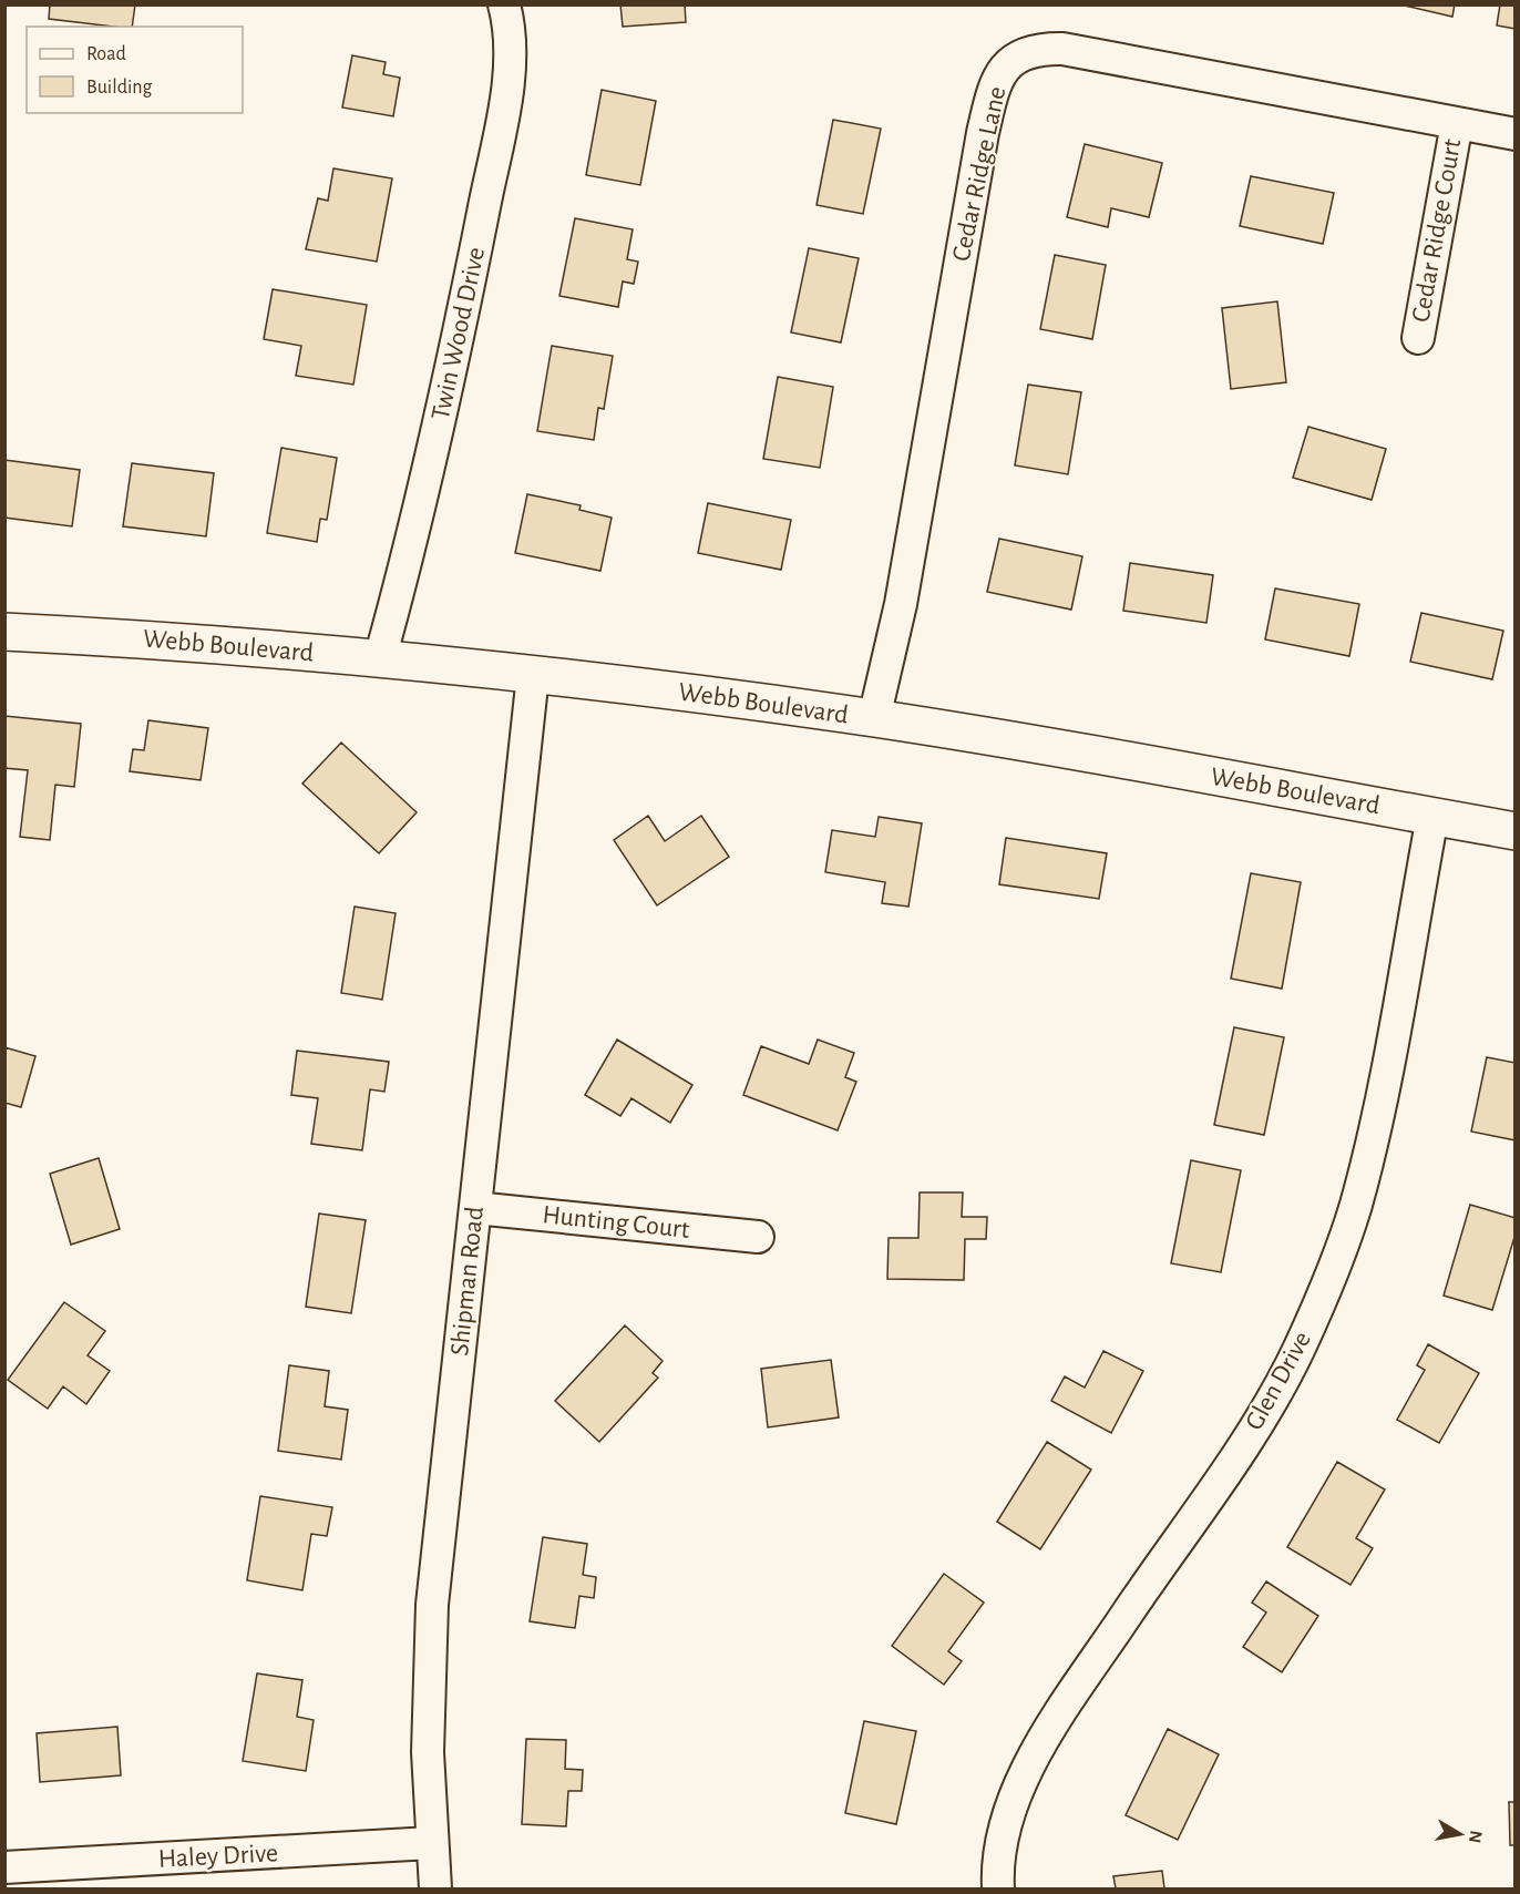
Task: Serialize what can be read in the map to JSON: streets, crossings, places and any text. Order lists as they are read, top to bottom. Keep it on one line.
{"streets":{"street":["Cedar Ridge Lane","Cedar Ridge Court","Twin Wood Drive","Webb Boulevard","Hunting Court","Shipman Road","Glen Drive","Haley Drive"]},"crossings":[["Cedar Ridge Lane","Cedar Ridge Court"],["Cedar Ridge Lane","Webb Boulevard"],["Twin Wood Drive","Webb Boulevard"],["Webb Boulevard","Shipman Road"],["Webb Boulevard","Glen Drive"],["Hunting Court","Shipman Road"],["Shipman Road","Haley Drive"]],"legend":["Road","Building"],"north":"right"}
